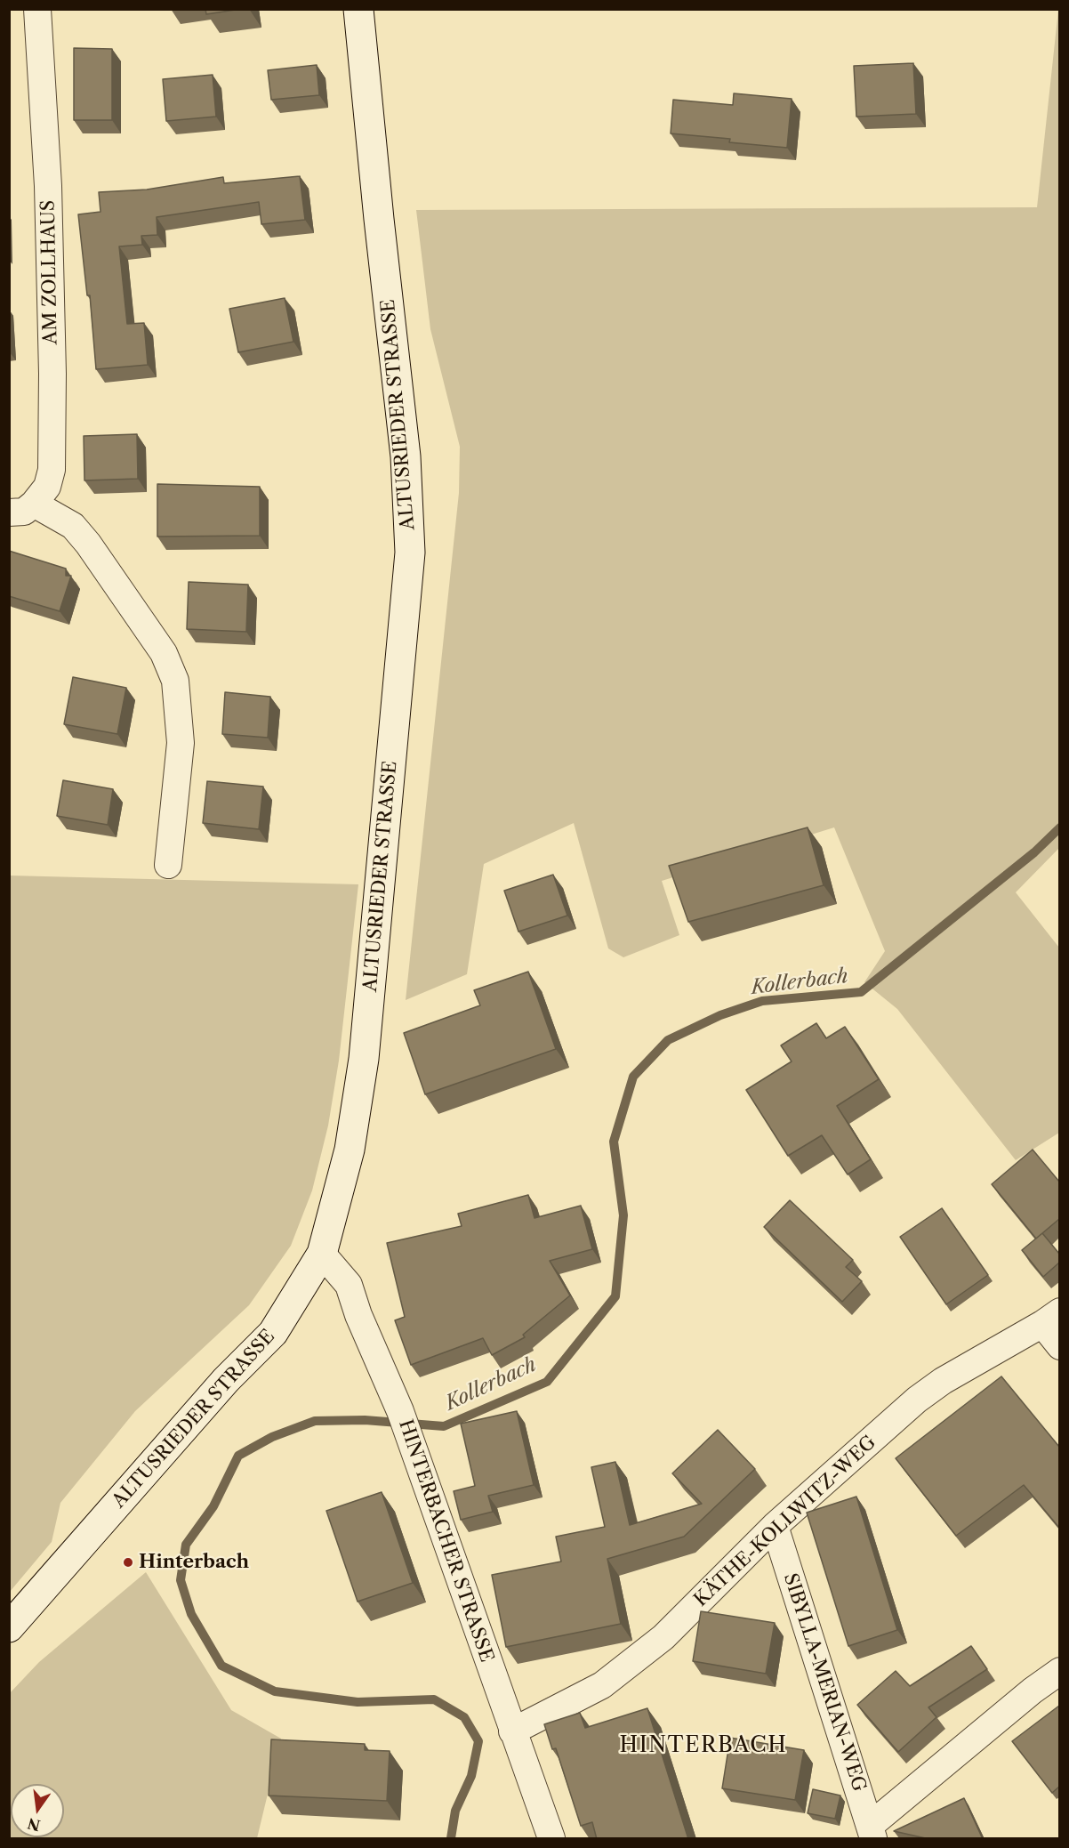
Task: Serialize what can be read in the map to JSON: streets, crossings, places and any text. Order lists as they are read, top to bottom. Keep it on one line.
{"streets":{"main road":["ALTUSRIEDER STRASSE"],"street":["AM ZOLLHAUS","KÄTHE-KOLLWITZ-WEG","HINTERBACHER STRASSE","SIBYLLA-MERIAN-WEG"]},"crossings":[["ALTUSRIEDER STRASSE","HINTERBACHER STRASSE"],["KÄTHE-KOLLWITZ-WEG","HINTERBACHER STRASSE"],["KÄTHE-KOLLWITZ-WEG","SIBYLLA-MERIAN-WEG"]],"districts":["HINTERBACH"],"water":["Kollerbach"],"places":["Hinterbach"],"north":"bottom"}
